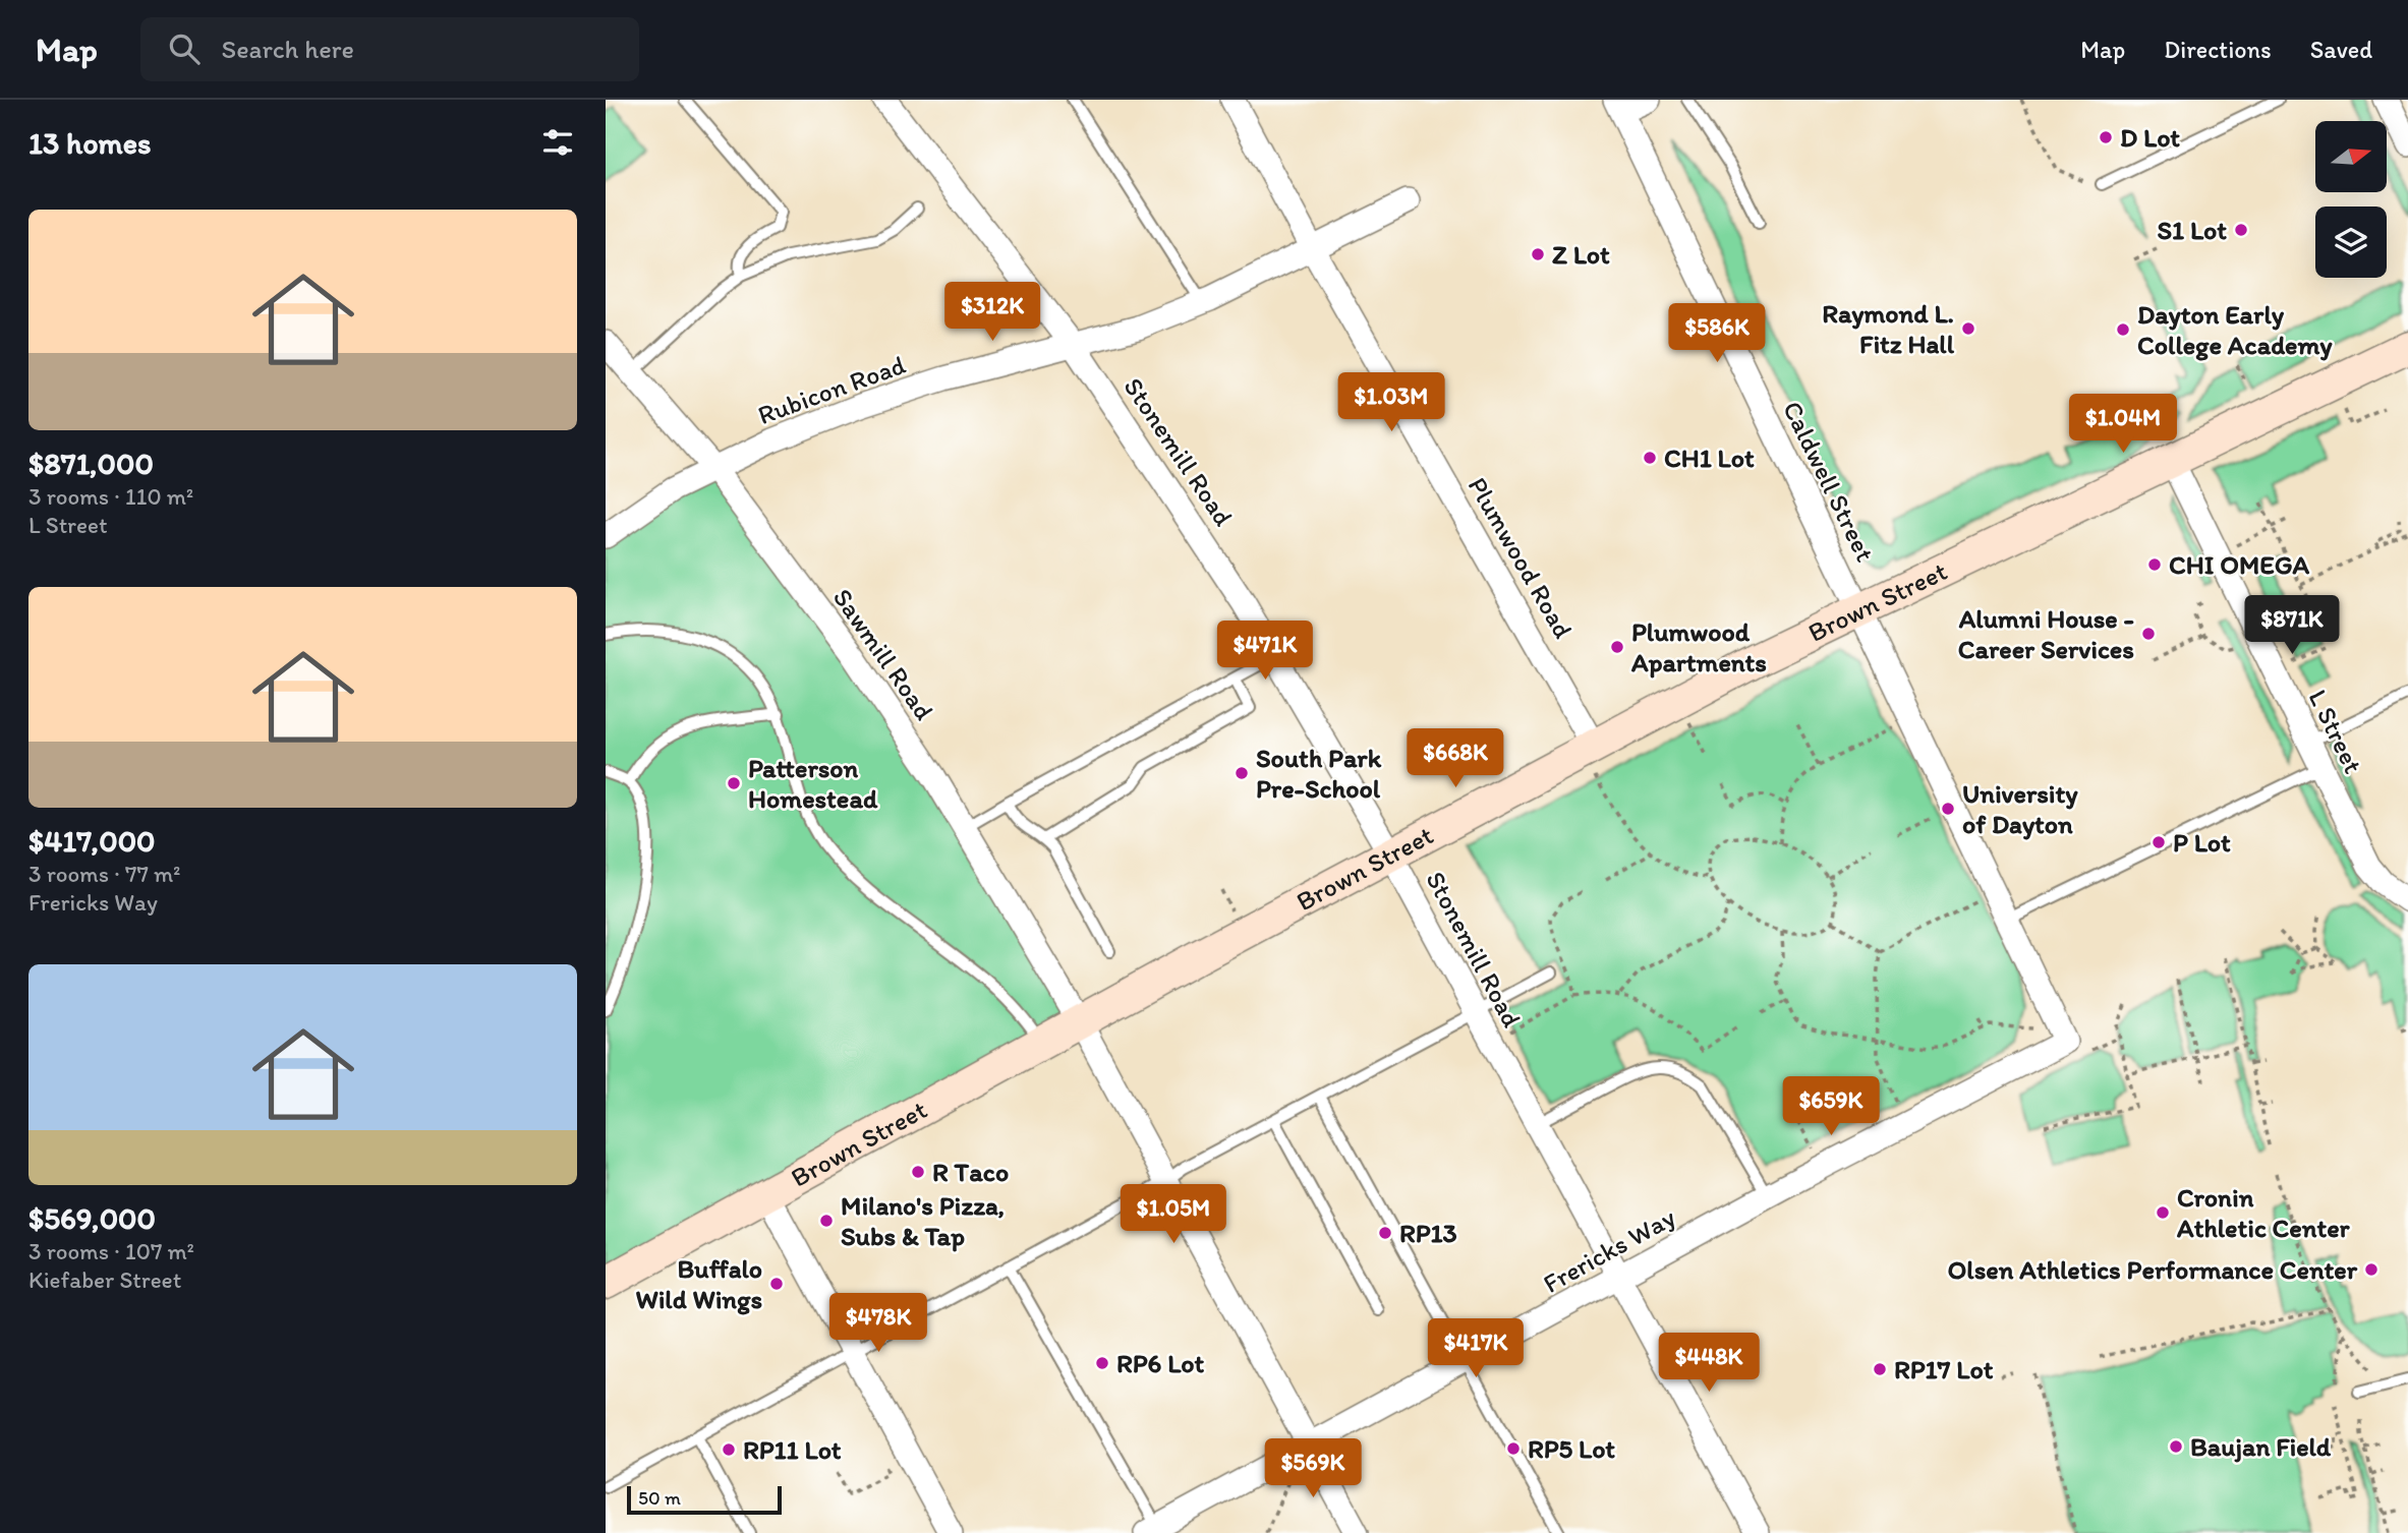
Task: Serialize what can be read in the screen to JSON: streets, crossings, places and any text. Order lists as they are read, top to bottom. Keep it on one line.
{"streets":{"street":["Rubicon Road","Stonemill Road","Caldwell Street","Plumwood Road","Brown Street","Sawmill Road","L Street","Frericks Way"]},"crossings":[["Rubicon Road","Stonemill Road"],["Rubicon Road","Plumwood Road"],["Rubicon Road","Sawmill Road"],["Stonemill Road","Brown Street"],["Stonemill Road","Frericks Way"],["Caldwell Street","Brown Street"],["Caldwell Street","Frericks Way"],["Plumwood Road","Brown Street"],["Brown Street","Sawmill Road"],["Brown Street","L Street"],["Sawmill Road","Frericks Way"]],"places":["D Lot","S1 Lot","Z Lot","Raymond L. Fitz Hall","Dayton Early College Academy","CH1 Lot","CHI OMEGA","Alumni House - Career Services","Plumwood Apartments","South Park Pre-School","Patterson Homestead","University of Dayton","P Lot","R Taco","Cronin Athletic Center","Milano's Pizza, Subs & Tap","RP13","Olsen Athletics Performance Center","Buffalo Wild Wings","RP6 Lot","RP17 Lot","Baujan Field","RP5 Lot","RP11 Lot"],"scale_bar":"50 m","north":"right","page":{"header":"Map","search":"Search here","nav":["Map","Directions","Saved"],"heading":"13 homes","list":[{"name":"$871,000","note":"3 rooms · 110 m² · L Street"},{"name":"$417,000","note":"3 rooms · 77 m² · Frericks Way"},{"name":"$569,000","note":"3 rooms · 107 m² · Kiefaber Street"}],"price":["$312K","$586K","$1.03M","$1.04M","$871K","$471K","$668K","$659K","$1.05M","$478K","$417K","$448K","$569K"],"scale":"50 m"}}
